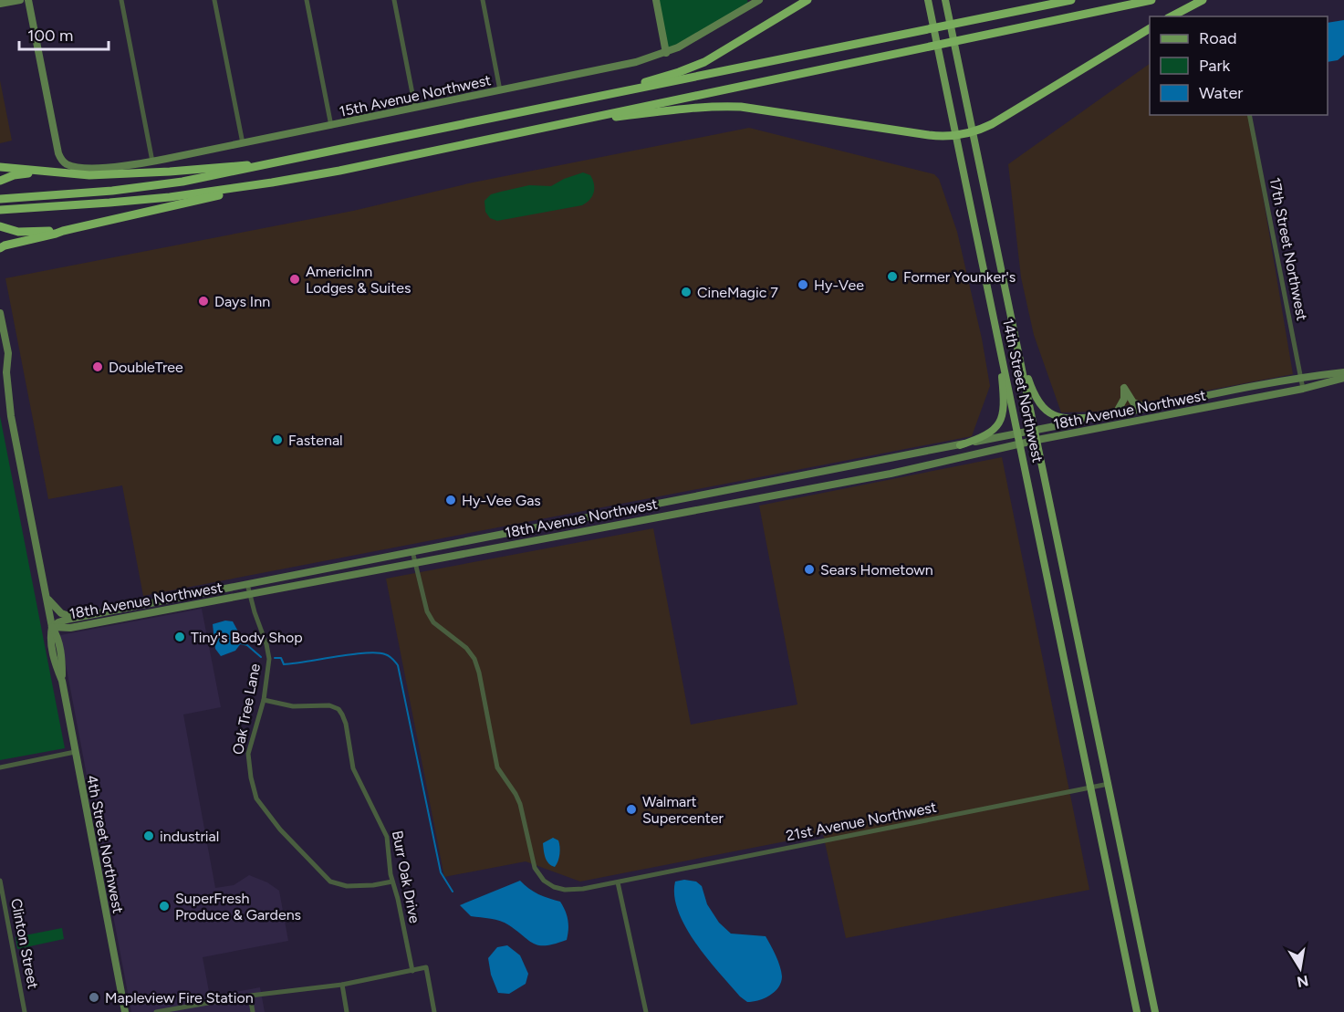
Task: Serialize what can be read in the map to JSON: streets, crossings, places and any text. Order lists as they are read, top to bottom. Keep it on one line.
{"streets":{"main road":["14th Street Northwest"],"street":["15th Avenue Northwest","17th Street Northwest","18th Avenue Northwest","Oak Tree Lane","21st Avenue Northwest","4th Street Northwest","Burr Oak Drive","Clinton Street"]},"crossings":[["17th Street Northwest","18th Avenue Northwest"],["14th Street Northwest","18th Avenue Northwest"],["14th Street Northwest","21st Avenue Northwest"],["18th Avenue Northwest","Oak Tree Lane"],["18th Avenue Northwest","21st Avenue Northwest"],["18th Avenue Northwest","4th Street Northwest"],["Oak Tree Lane","Burr Oak Drive"]],"places":["Former Younker's","AmericInn Lodges & Suites","Hy-Vee","CineMagic 7","Days Inn","DoubleTree","Fastenal","Hy-Vee Gas","Sears Hometown","Tiny's Body Shop","Walmart Supercenter","industrial","SuperFresh Produce & Gardens","Mapleview Fire Station"],"legend":["Road","Park","Water"],"scale_bar":"100 m","north":"bottom"}
